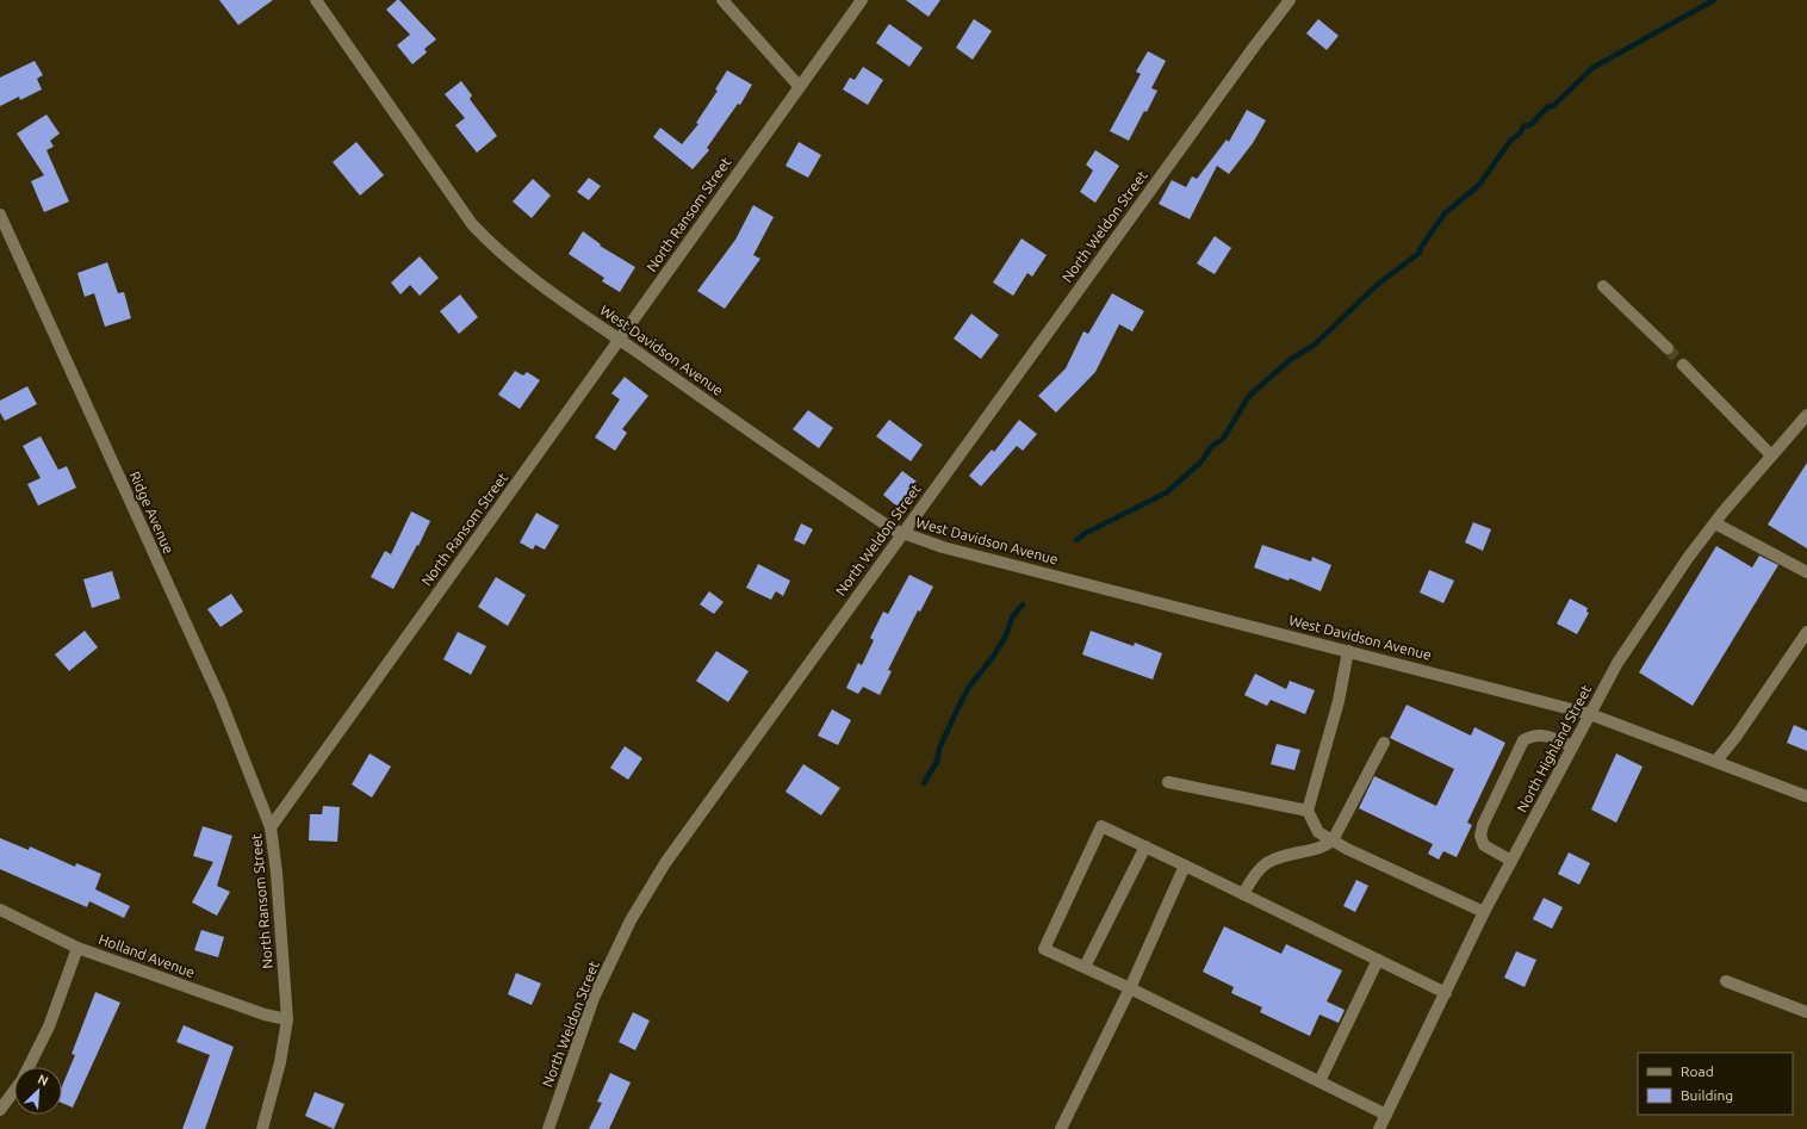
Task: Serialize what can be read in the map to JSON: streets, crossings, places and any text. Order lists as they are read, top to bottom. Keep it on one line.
{"streets":{"street":["North Ransom Street","North Weldon Street","West Davidson Avenue","Ridge Avenue","North Highland Street","Holland Avenue"]},"crossings":[["North Ransom Street","West Davidson Avenue"],["North Ransom Street","Ridge Avenue"],["North Ransom Street","Holland Avenue"],["North Weldon Street","West Davidson Avenue"],["West Davidson Avenue","North Highland Street"]],"legend":["Road","Building"],"north":"top right"}
